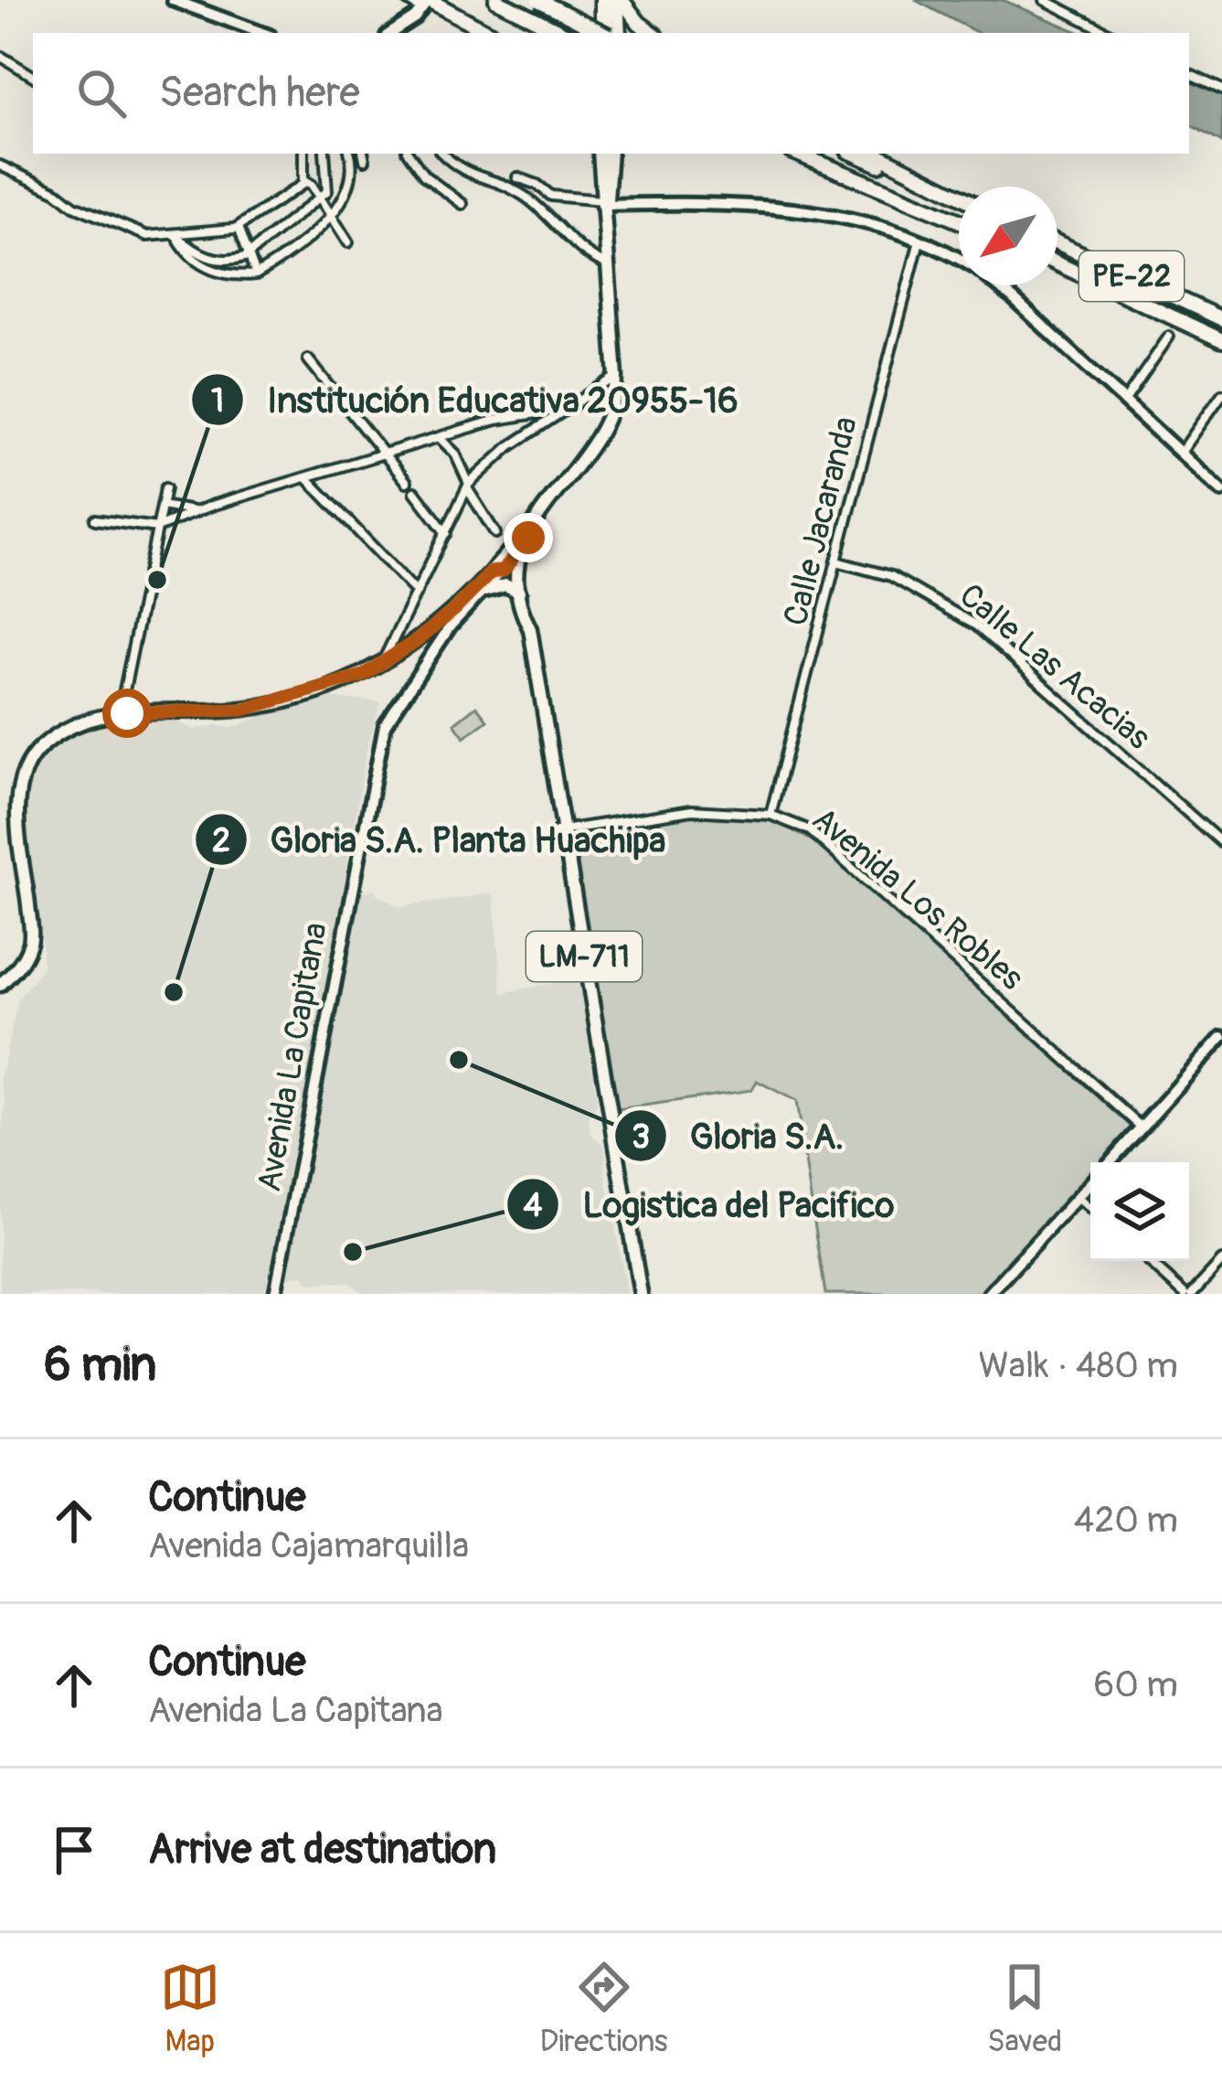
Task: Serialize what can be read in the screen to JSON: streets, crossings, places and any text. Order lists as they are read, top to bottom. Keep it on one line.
{"streets":{"highway":["PE-22"],"main road":["LM-711"],"street":["Calle Jacaranda","Calle Las Acacias","Avenida Los Robles","Avenida La Capitana"]},"crossings":[["Calle Jacaranda","Calle Las Acacias"],["Calle Jacaranda","Avenida Los Robles"],["Avenida Los Robles","LM-711"],["LM-711","Avenida La Capitana"]],"places":["Institución Educativa 20955-16","Gloria S.A. Planta Huachipa","Gloria S.A.","Logistica del Pacifico"],"north":"bottom left","page":{"search":"Search here","heading":["6 min","Walk · 480 m"],"list":[["Continue","Avenida Cajamarquilla","420 m"],["Continue","Avenida La Capitana","60 m"],"Arrive at destination"],"nav":["Map","Directions","Saved"]}}
